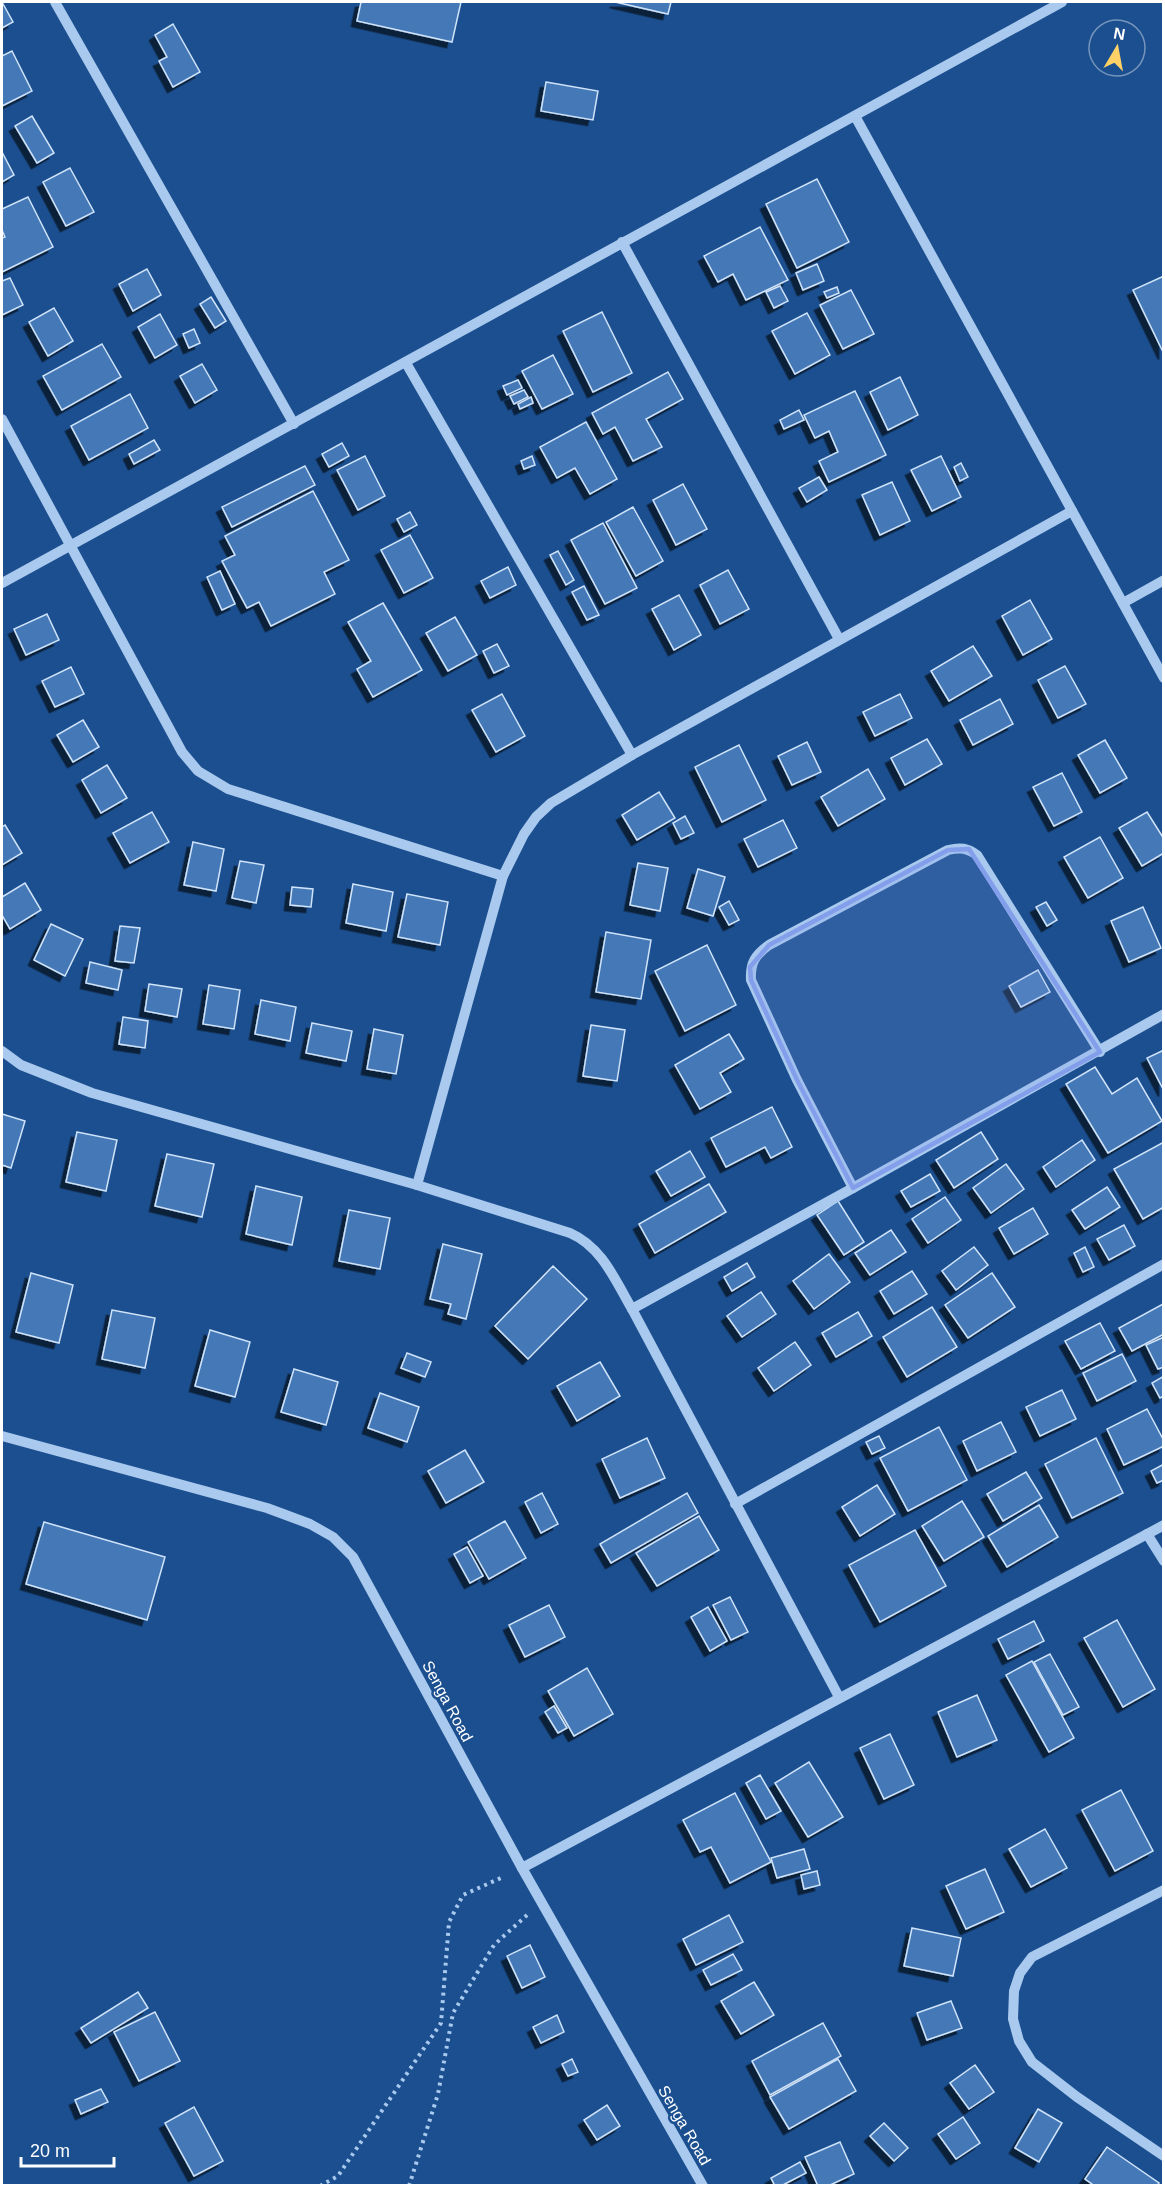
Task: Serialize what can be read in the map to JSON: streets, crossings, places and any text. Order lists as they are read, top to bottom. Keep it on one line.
{"streets":{"street":["Senga Road"]},"scale_bar":"20 m","north":"top"}
